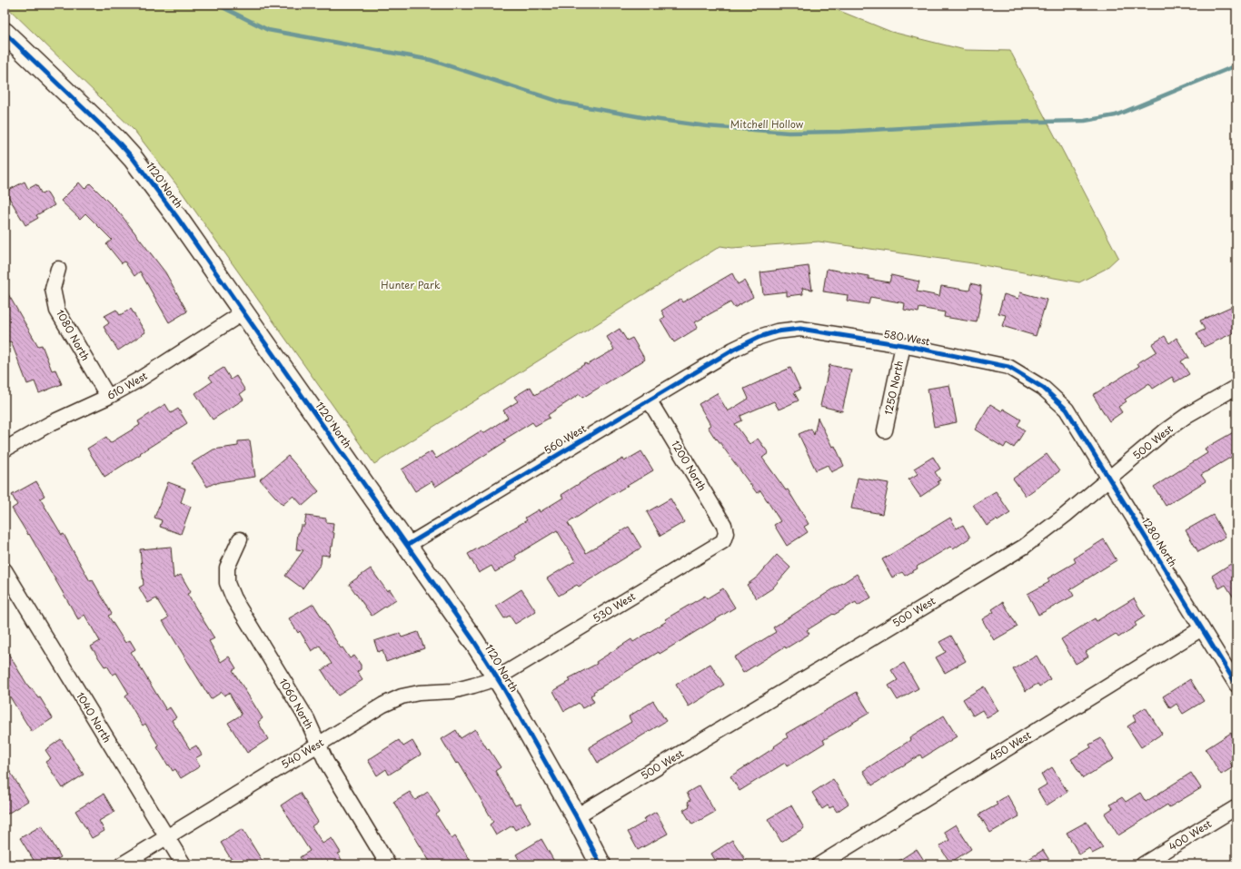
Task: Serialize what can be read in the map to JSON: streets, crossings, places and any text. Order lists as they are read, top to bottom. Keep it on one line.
{"streets":{"street":["1120 North","1080 North","580 West","610 West","1250 North","560 West","500 West","1200 North","1280 North","530 West","1060 North","1040 North","450 West","540 West","400 West"]},"crossings":[["1120 North","610 West"],["1120 North","560 West"],["1120 North","500 West"],["1120 North","530 West"],["1120 North","540 West"],["1080 North","610 West"],["580 West","1250 North"],["580 West","560 West"],["580 West","1280 North"],["560 West","1200 North"],["500 West","1280 North"],["1200 North","530 West"],["1280 North","450 West"],["530 West","540 West"],["1060 North","540 West"],["1040 North","540 West"]],"parks":["Mitchell Hollow","Hunter Park"]}
